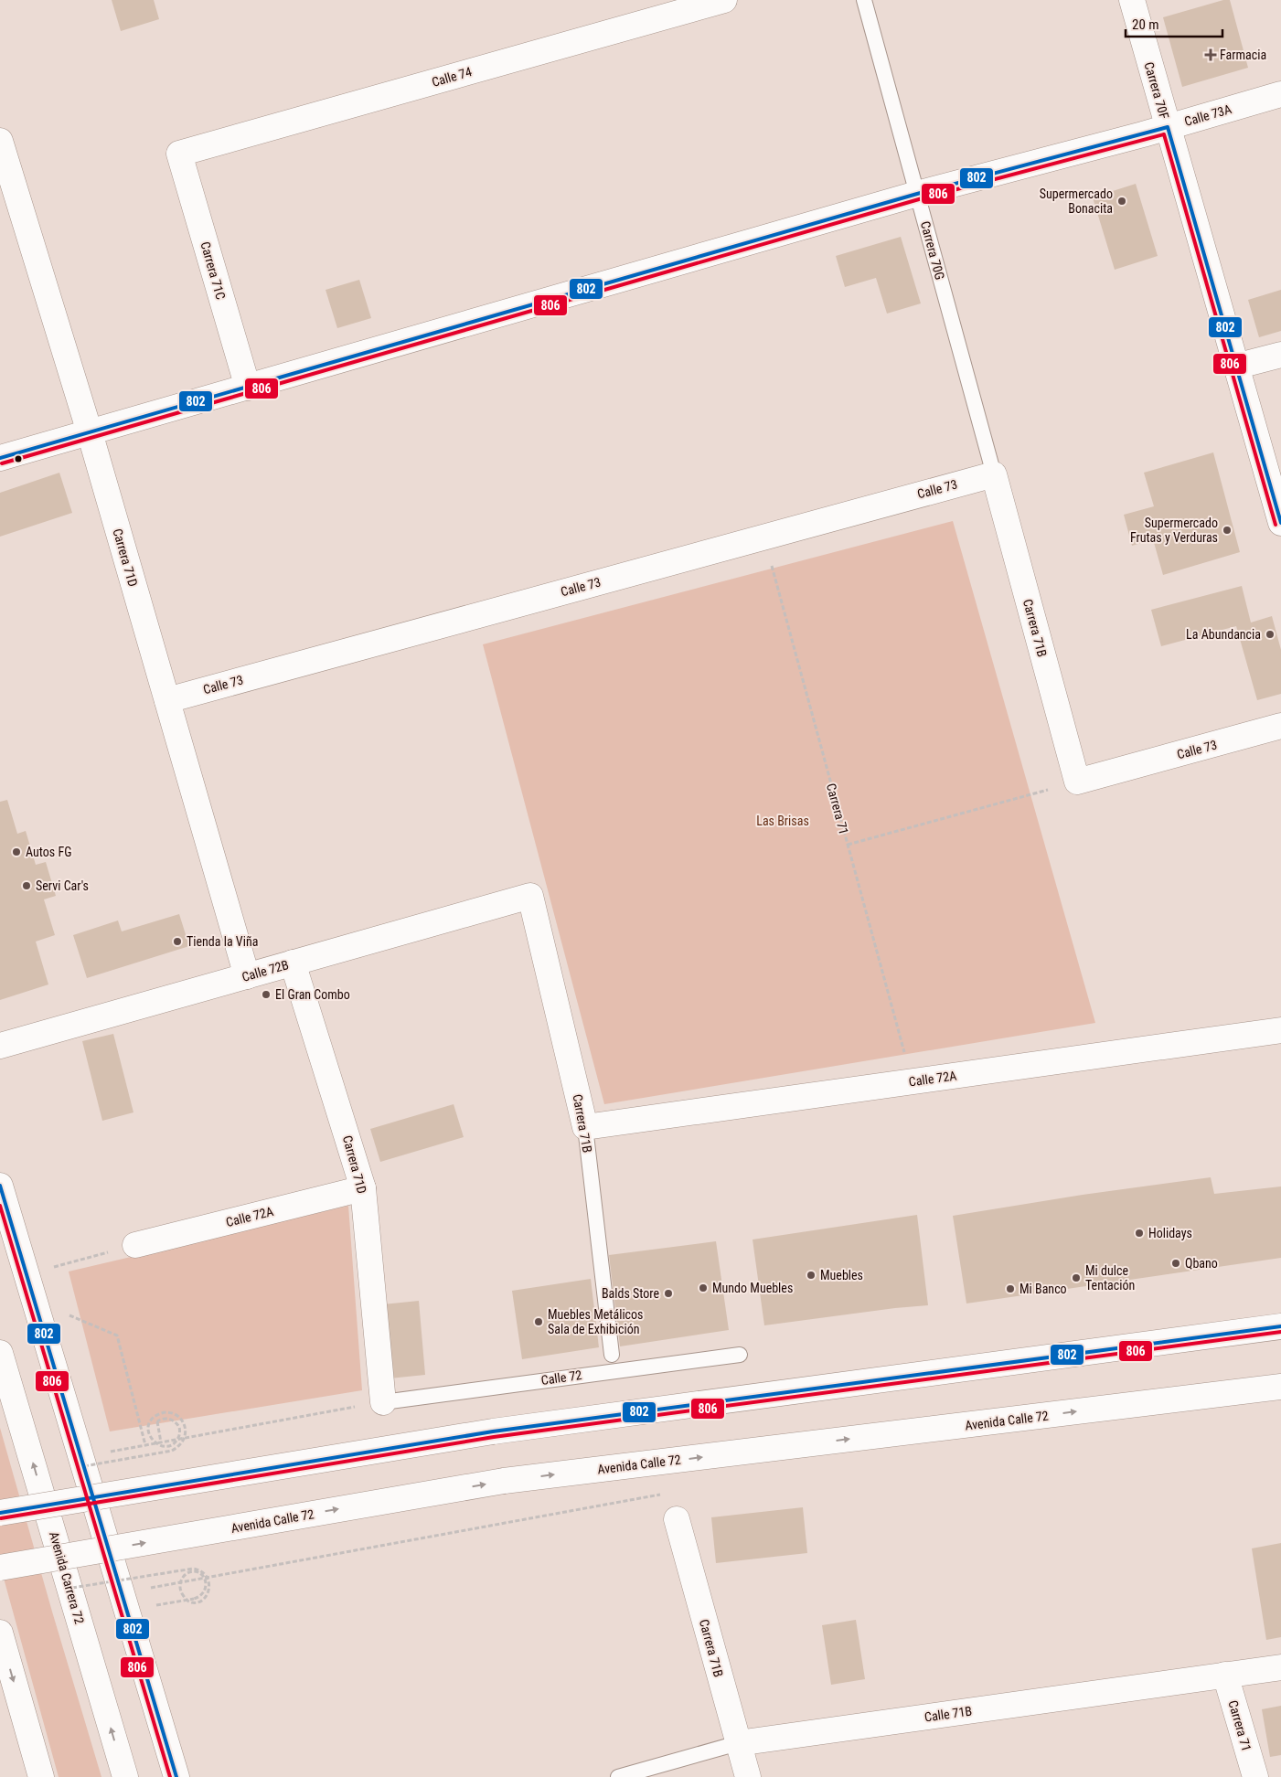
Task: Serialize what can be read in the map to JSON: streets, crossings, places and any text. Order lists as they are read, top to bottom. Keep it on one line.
{"streets":{"main road":["Calle 74","Carrera 70F","Calle 73A","Carrera 71C","Calle 73","Carrera 71D","Carrera 71B","Carrera 71","Calle 72B","Calle 72A","Avenida Calle 72","Avenida Carrera 72","Calle 71B"],"lane":["Carrera 70G","Calle 72"]},"crossings":[["Calle 74","Carrera 71C"],["Carrera 70F","Calle 73A"],["Calle 73A","Carrera 70G"],["Calle 73A","Carrera 71C"],["Calle 73A","Carrera 71D"],["Carrera 70G","Calle 73"],["Carrera 70G","Carrera 71B"],["Calle 73","Carrera 71D"],["Calle 73","Carrera 71B"],["Calle 73","Carrera 71"],["Carrera 71D","Calle 72B"],["Carrera 71D","Calle 72A"],["Carrera 71D","Calle 72"],["Carrera 71B","Calle 72B"],["Carrera 71B","Calle 72A"],["Carrera 71B","Calle 71B"],["Carrera 71","Calle 72A"],["Carrera 71","Calle 71B"]],"parks":["Las Brisas"],"places":{"health":["Farmacia"],"other":["Supermercado Bonacita","Supermercado Frutas y Verduras","La Abundancia","Autos FG","Servi Car's","Tienda la Viña","El Gran Combo","Holidays","Qbano","Muebles","Mi dulce Tentación","Mundo Muebles","Mi Banco","Balds Store","Muebles Metálicos Sala de Exhibición"]},"lines":["transit line 802","transit line 806"],"scale_bar":"20 m"}
